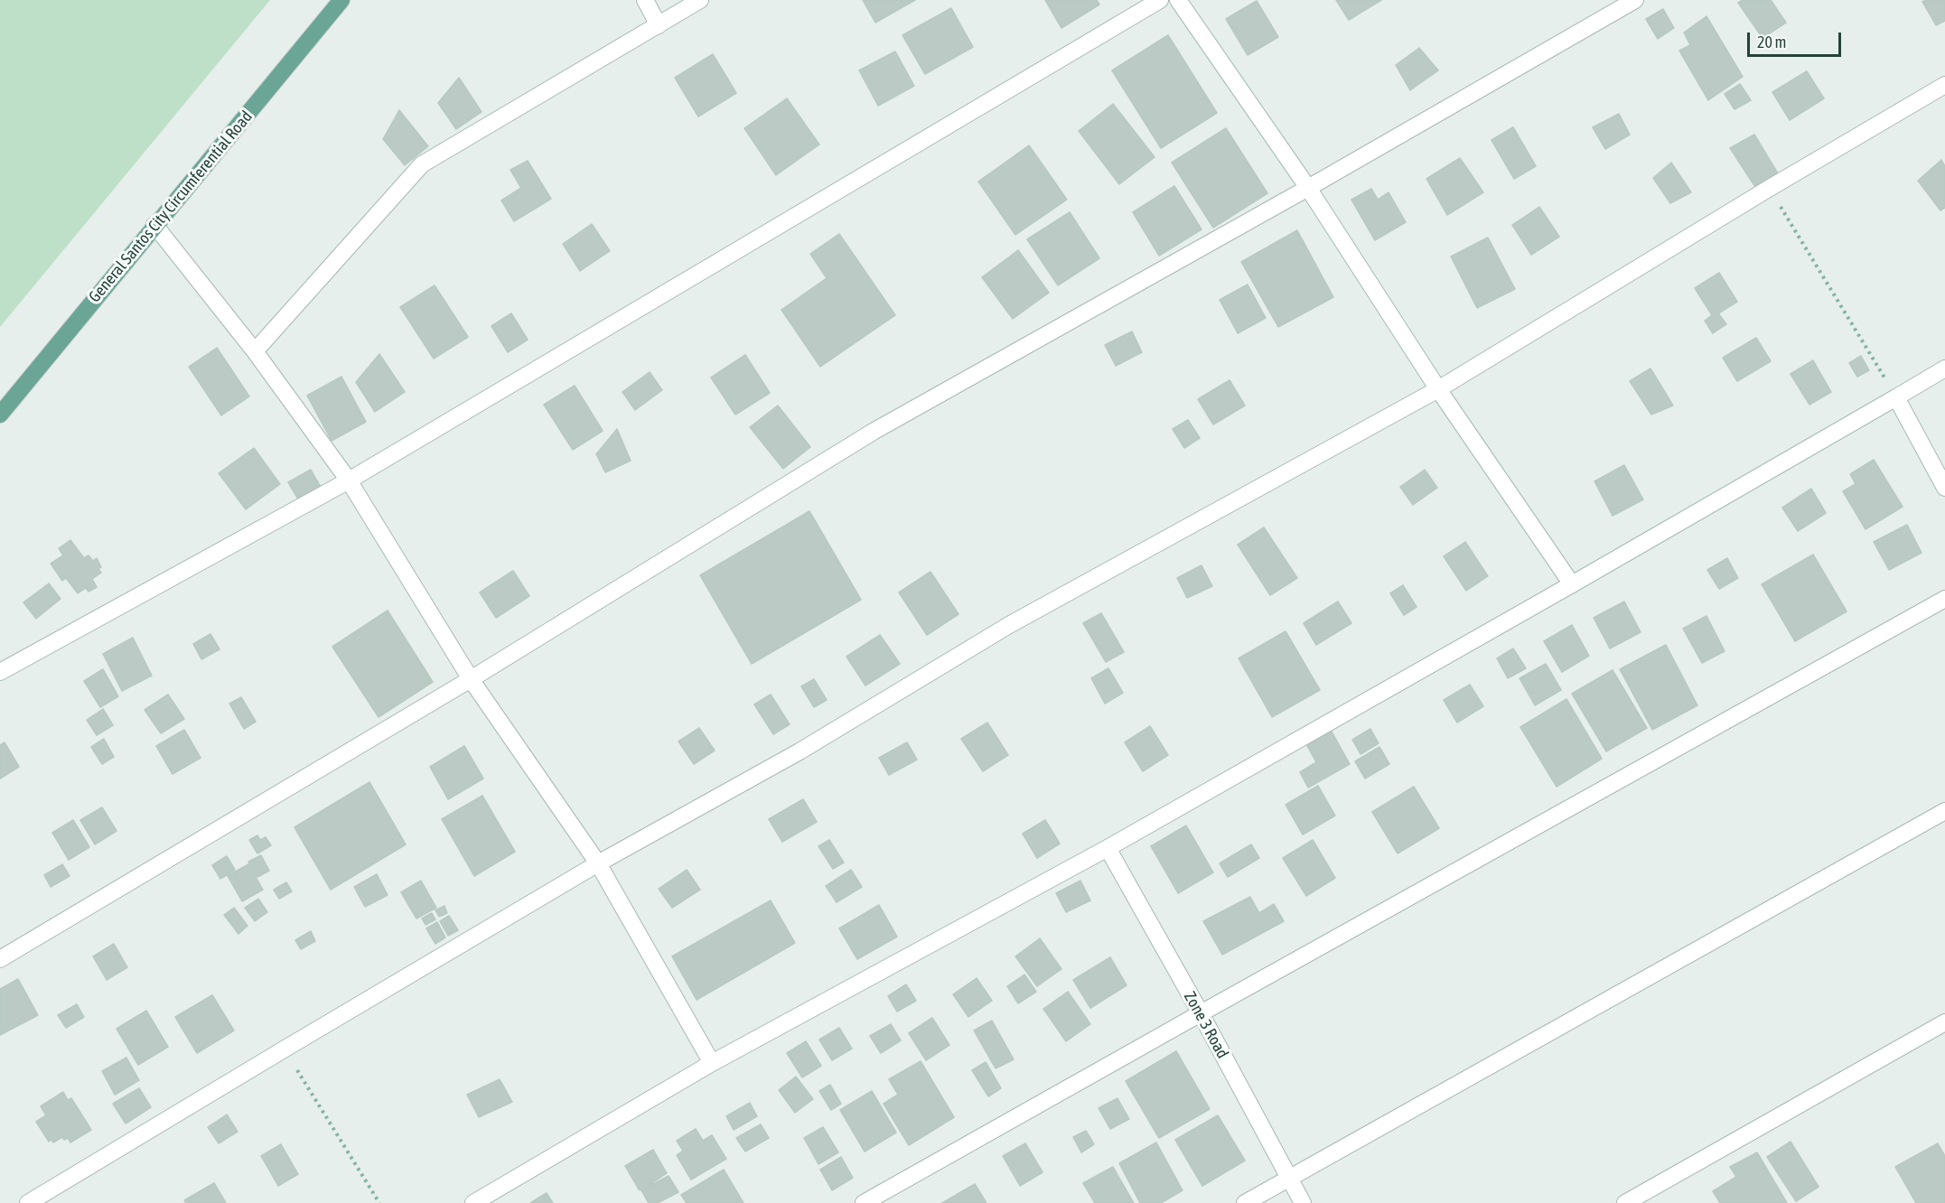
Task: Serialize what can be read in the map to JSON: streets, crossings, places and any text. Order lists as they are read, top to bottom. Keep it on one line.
{"streets":{"main road":["General Santos City Circumferential Road"],"street":["Zone 3 Road"]},"scale_bar":"20 m"}
